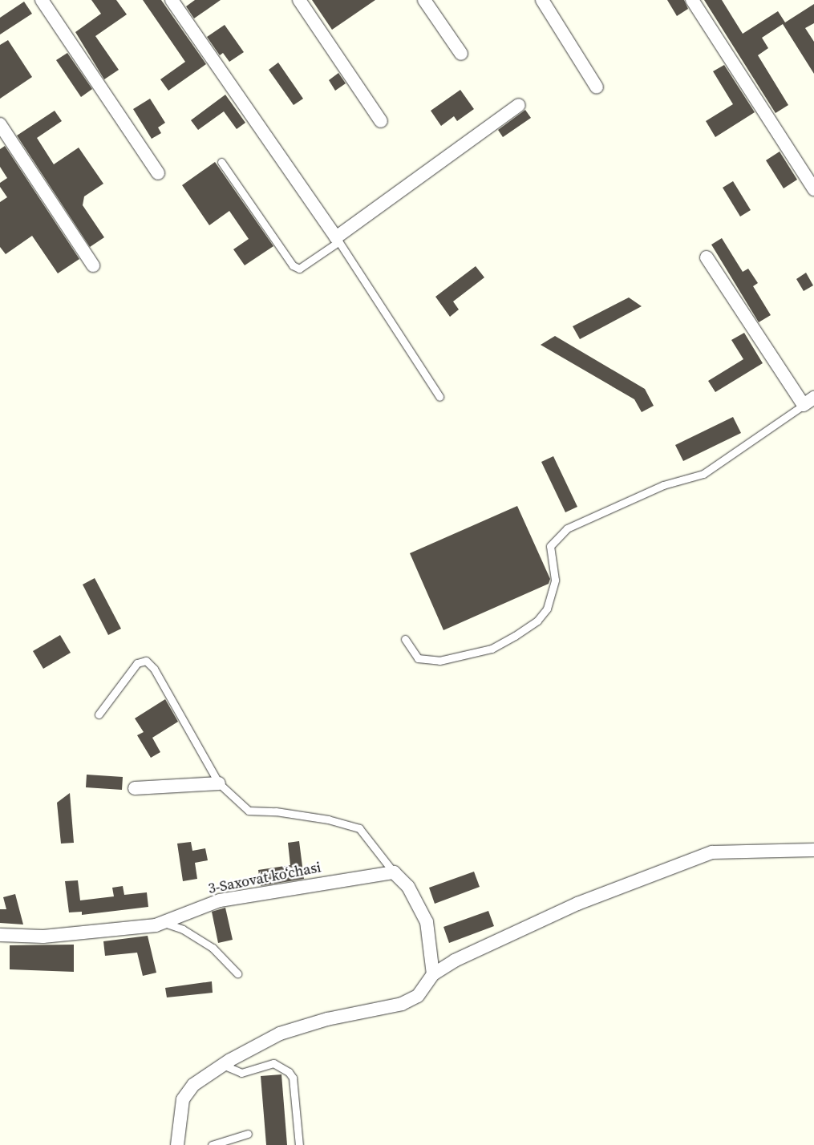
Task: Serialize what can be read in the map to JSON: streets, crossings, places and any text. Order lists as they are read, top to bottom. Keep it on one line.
{"streets":{"street":["3-Saxovat koʻchasi"]}}
